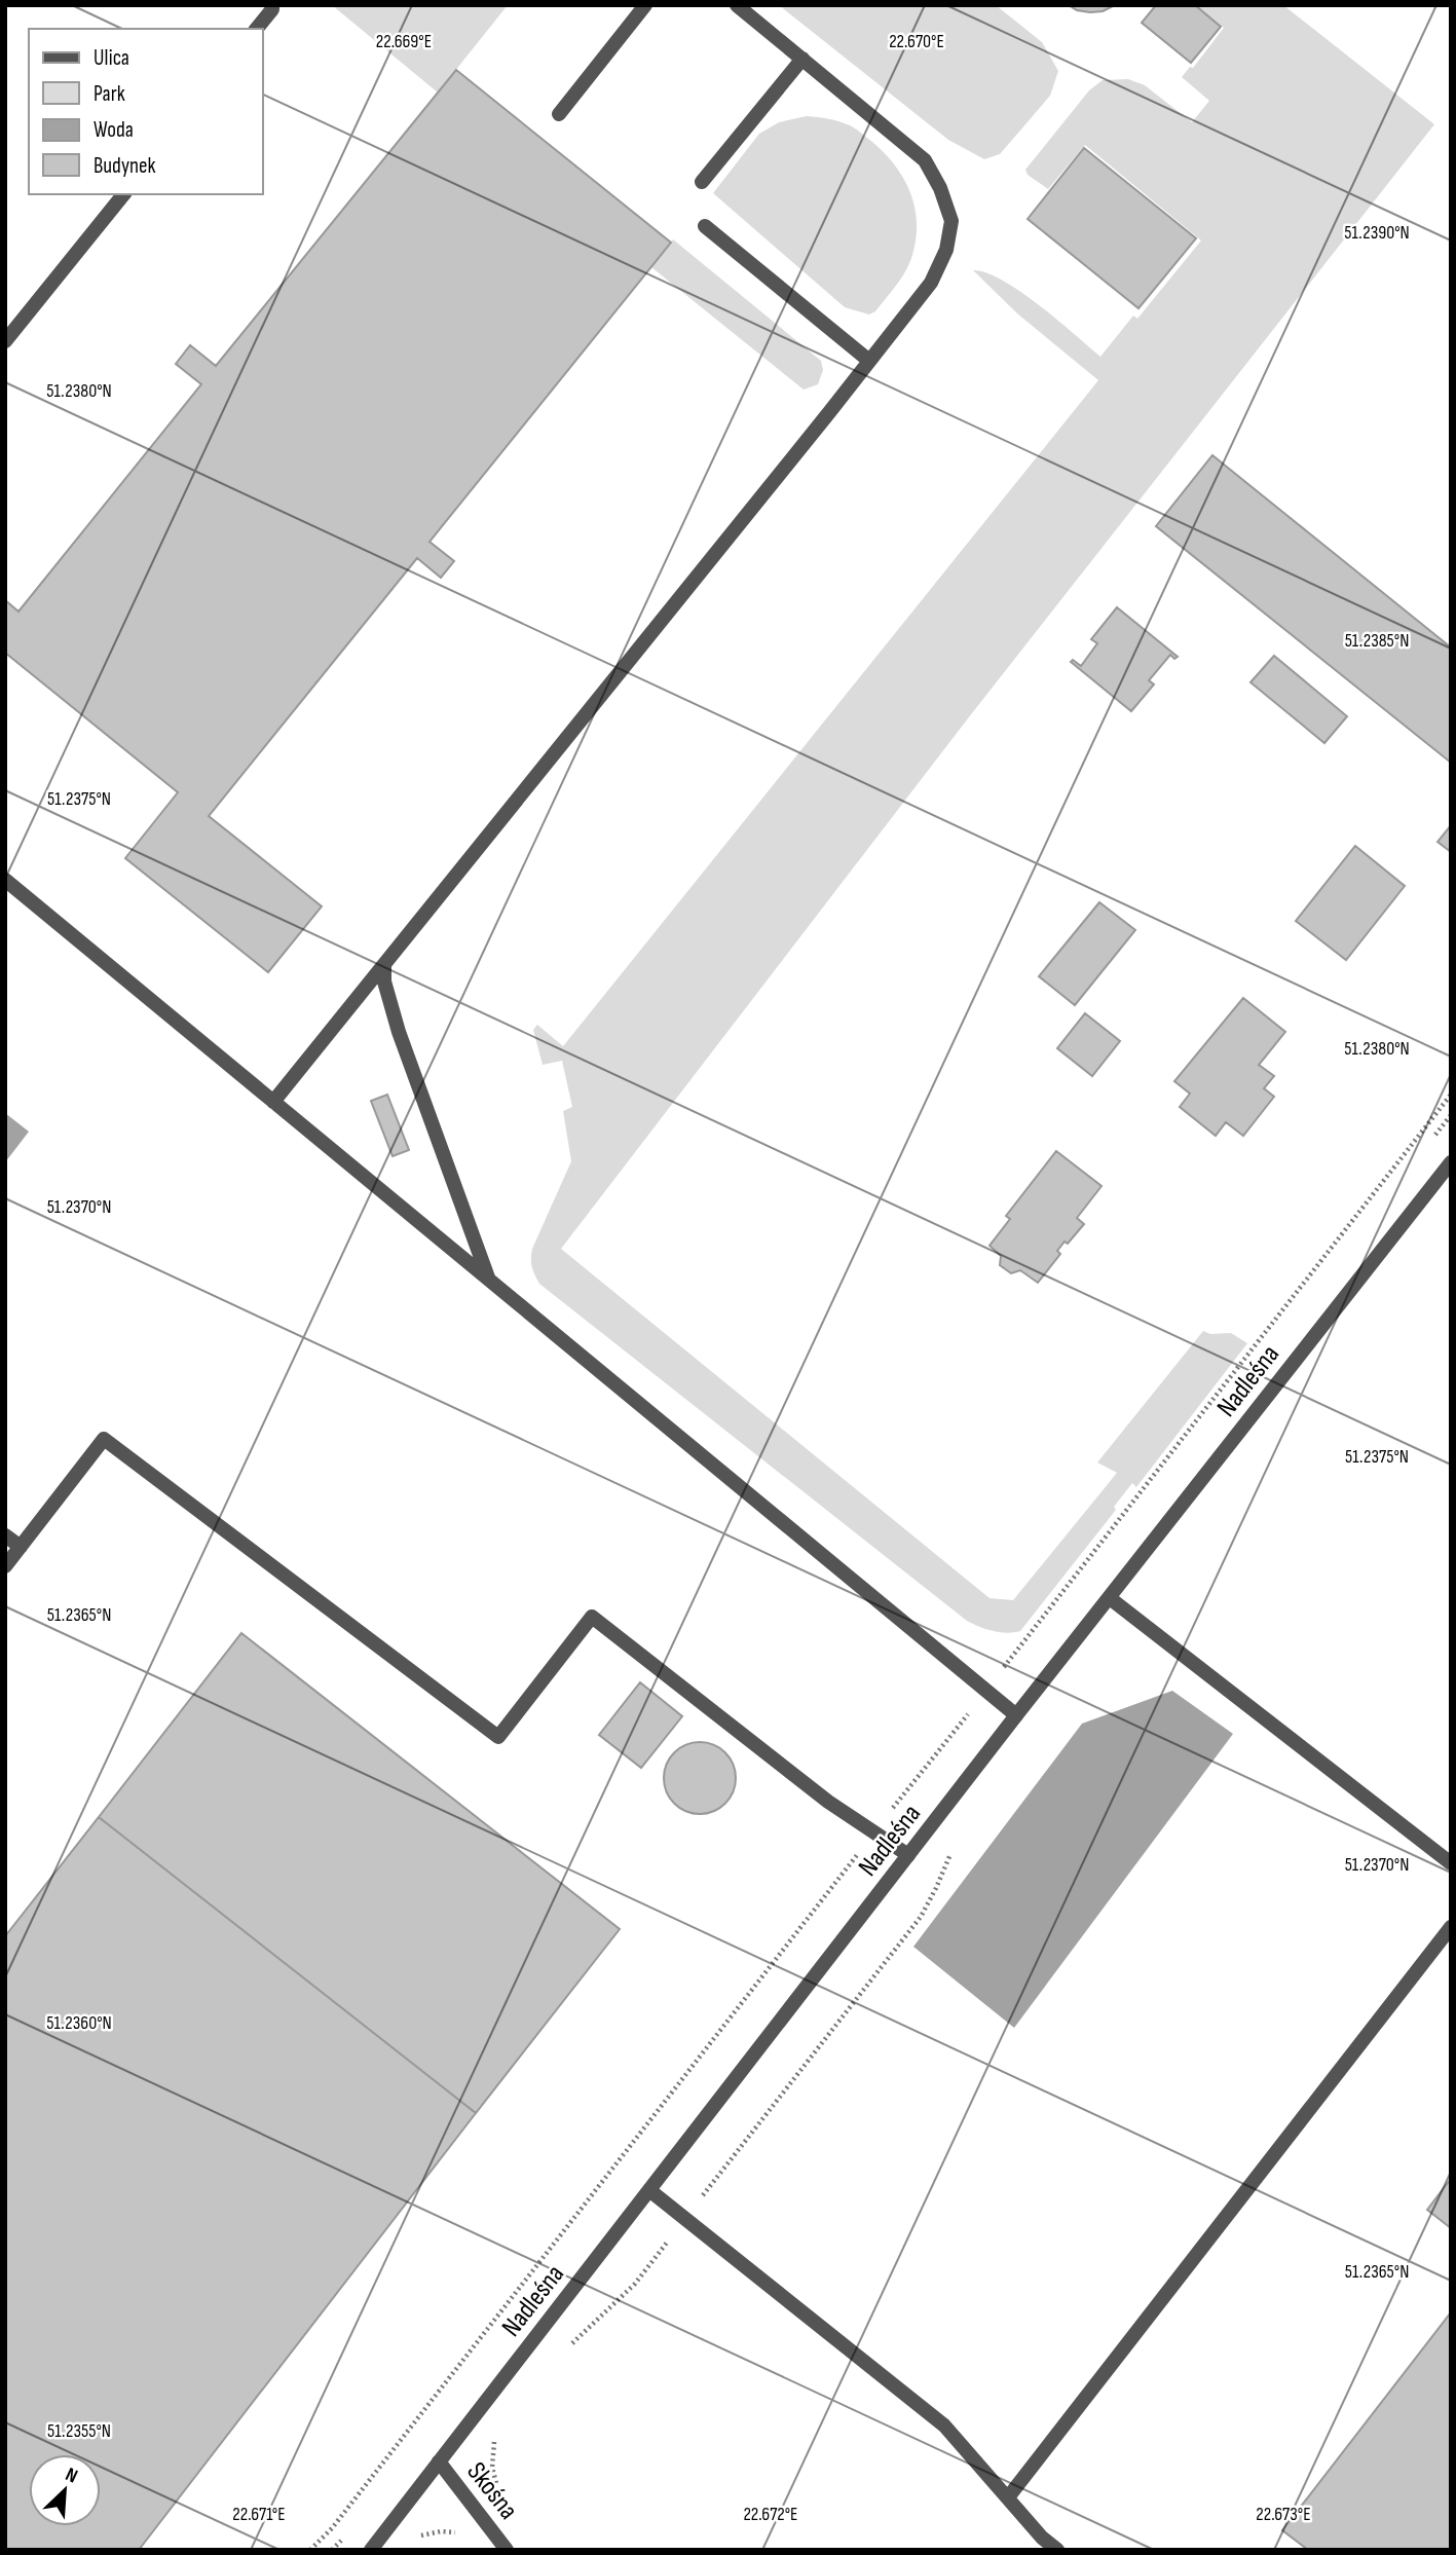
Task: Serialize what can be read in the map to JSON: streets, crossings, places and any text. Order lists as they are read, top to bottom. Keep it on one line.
{"streets":{"street":["Nadleśna","Skośna"]},"crossings":[["Nadleśna","Skośna"]],"legend":["Ulica","Park","Woda","Budynek"],"north":"top right","coordinates":["22.669°E","22.670°E","51.2390°N","51.2380°N","51.2385°N","51.2375°N","51.2370°N","51.2365°N","51.2360°N","51.2355°N","22.671°E","22.672°E","22.673°E"]}
